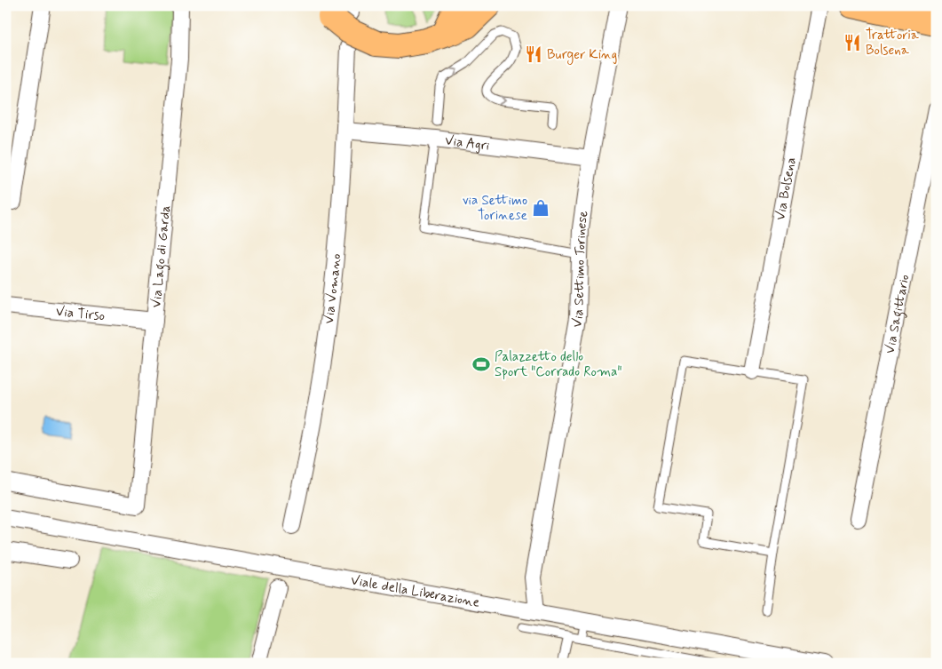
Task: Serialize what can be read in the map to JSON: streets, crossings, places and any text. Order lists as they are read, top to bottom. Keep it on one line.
{"streets":{"street":["Via Agri","Via Bolsena","Via Lago di Garda","Via Settimo Torinese","Via Vomano","Via Tirso","Via Sagittario","Viale della Liberazione"]},"crossings":[["Via Agri","Via Settimo Torinese"],["Via Agri","Via Vomano"],["Via Lago di Garda","Via Tirso"],["Via Settimo Torinese","Viale della Liberazione"]],"places":{"restaurant":["Trattoria Bolsena","Burger King"],"shop":["via Settimo Torinese"],"sports":["Palazzetto dello Sport \"Corrado Roma\""]}}
